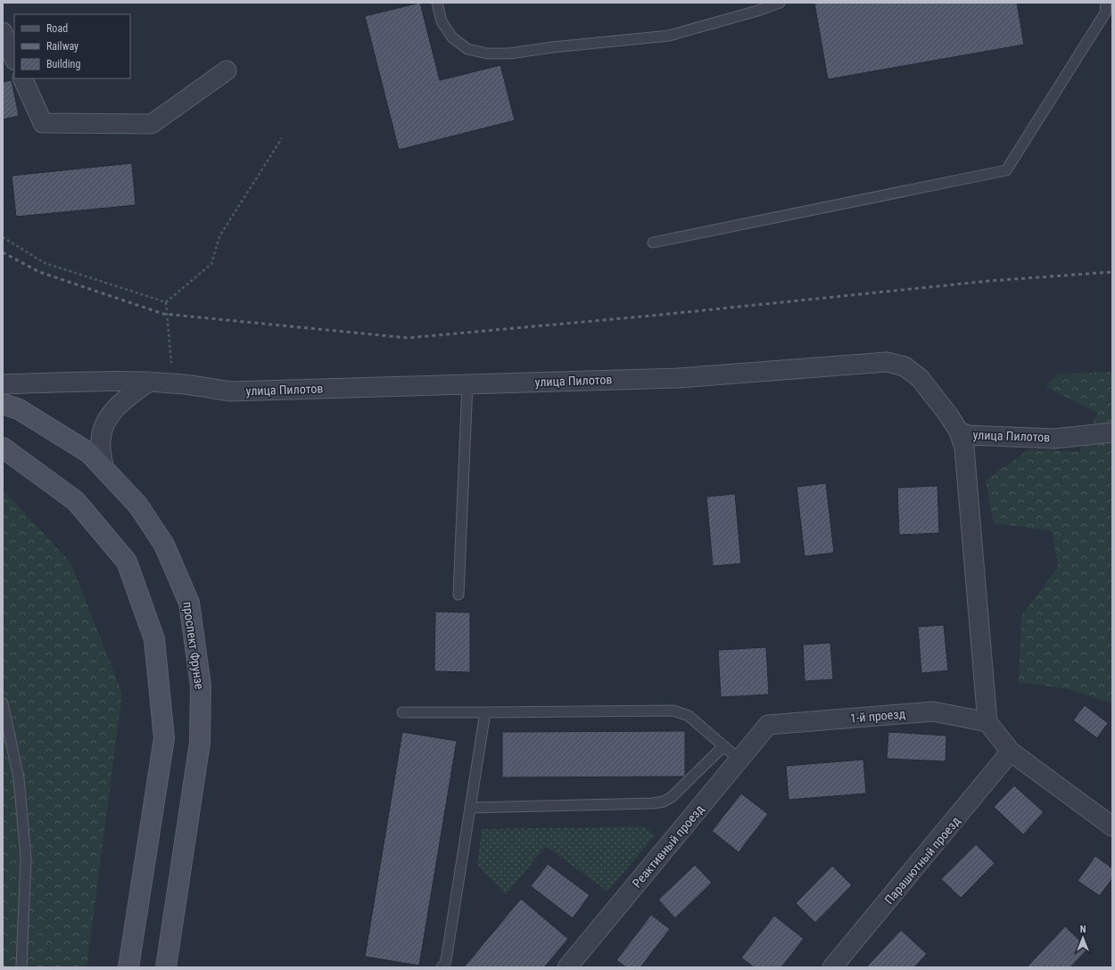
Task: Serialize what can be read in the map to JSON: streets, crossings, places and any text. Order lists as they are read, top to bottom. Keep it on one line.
{"streets":{"main road":["проспект Фрунзе"],"street":["улица Пилотов","1-й проезд","Реактивный проезд","Парашютный проезд"]},"crossings":[["1-й проезд","Реактивный проезд"]],"legend":["Road","Railway","Building"],"north":"top"}
